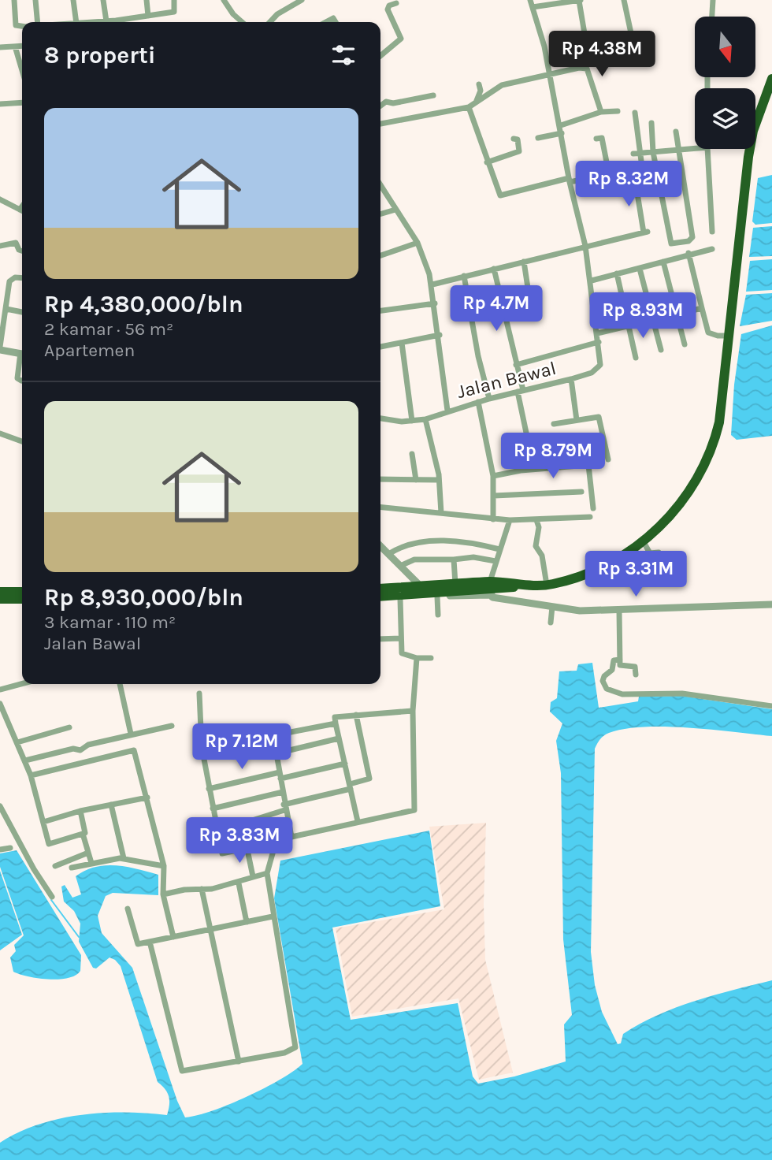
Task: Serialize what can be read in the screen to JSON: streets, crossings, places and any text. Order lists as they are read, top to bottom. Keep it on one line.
{"streets":{"street":["Jalan Bawal"]},"north":"bottom","page":{"heading":"8 properti","price":["Rp 4.38M","Rp 8.32M","Rp 4.7M","Rp 8.93M","Rp 8.79M","Rp 3.31M","Rp 7.12M","Rp 3.83M"],"list":[{"name":"Rp 4,380,000/bln","note":"2 kamar · 56 m² · Apartemen"},{"name":"Rp 8,930,000/bln","note":"3 kamar · 110 m² · Jalan Bawal"}]}}
